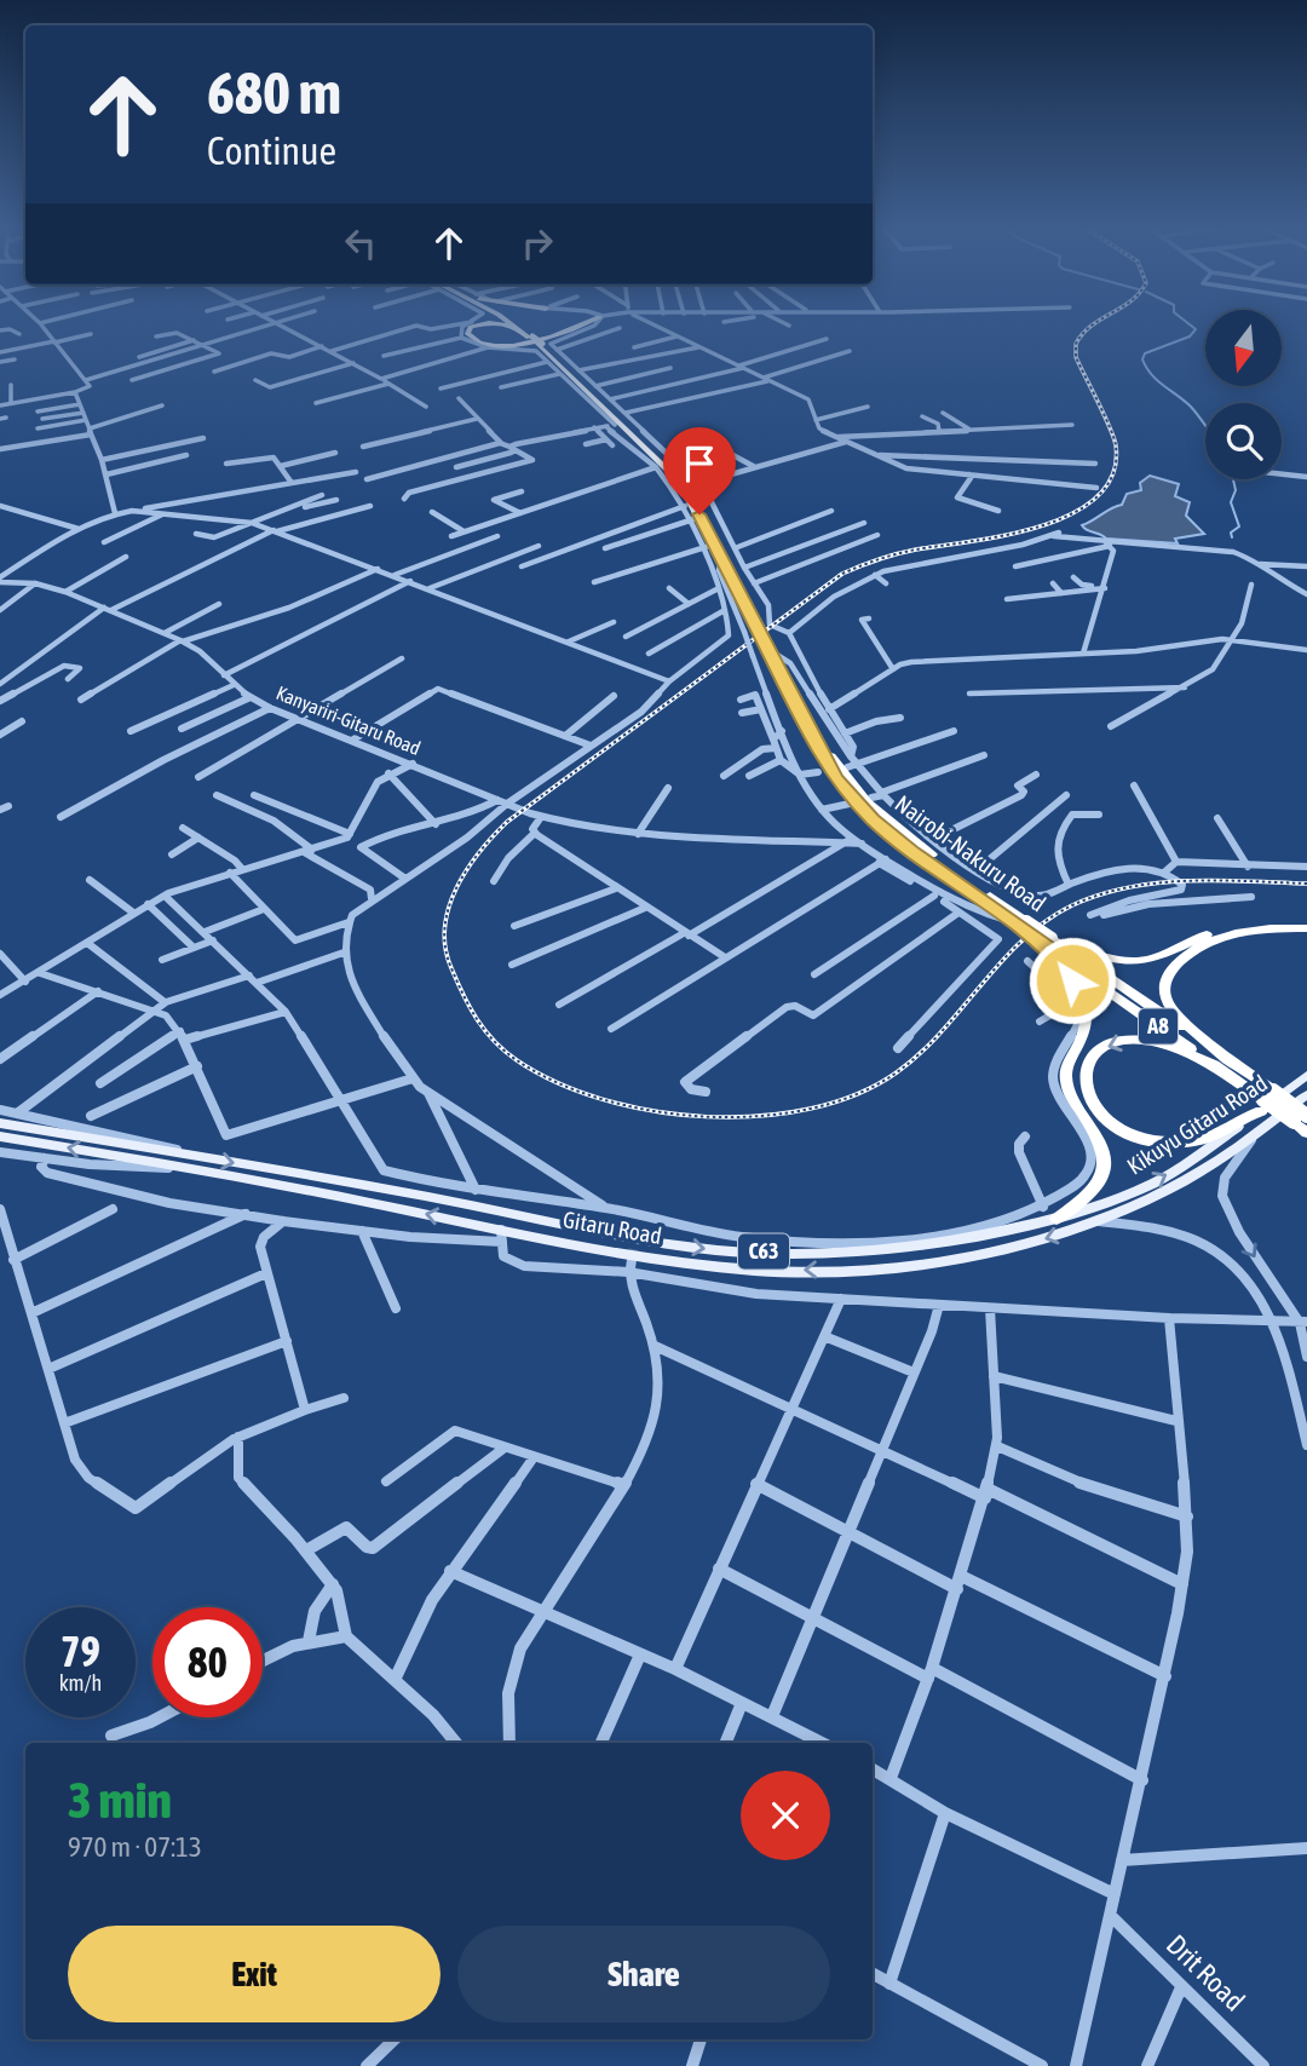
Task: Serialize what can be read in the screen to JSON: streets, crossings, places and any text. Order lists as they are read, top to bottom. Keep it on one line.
{"streets":{"highway":["Nairobi-Nakuru Road","A8","C63"],"main road":["Kikuyu Gitaru Road","Gitaru Road"],"street":["Kanyariri-Gitaru Road","Drit Road"]},"crossings":[["Nairobi-Nakuru Road","A8"],["Nairobi-Nakuru Road","Kikuyu Gitaru Road"],["Nairobi-Nakuru Road","C63"],["Kikuyu Gitaru Road","Gitaru Road"],["Kikuyu Gitaru Road","C63"],["Gitaru Road","C63"]],"one_way":["Kikuyu Gitaru Road"],"north":"bottom","page":{"turn":["680 m","Continue"],"speed":"79 km/h","limit":"80","heading":["3 min","970 m · 07:13"],"buttons":["Exit","Share"]}}
